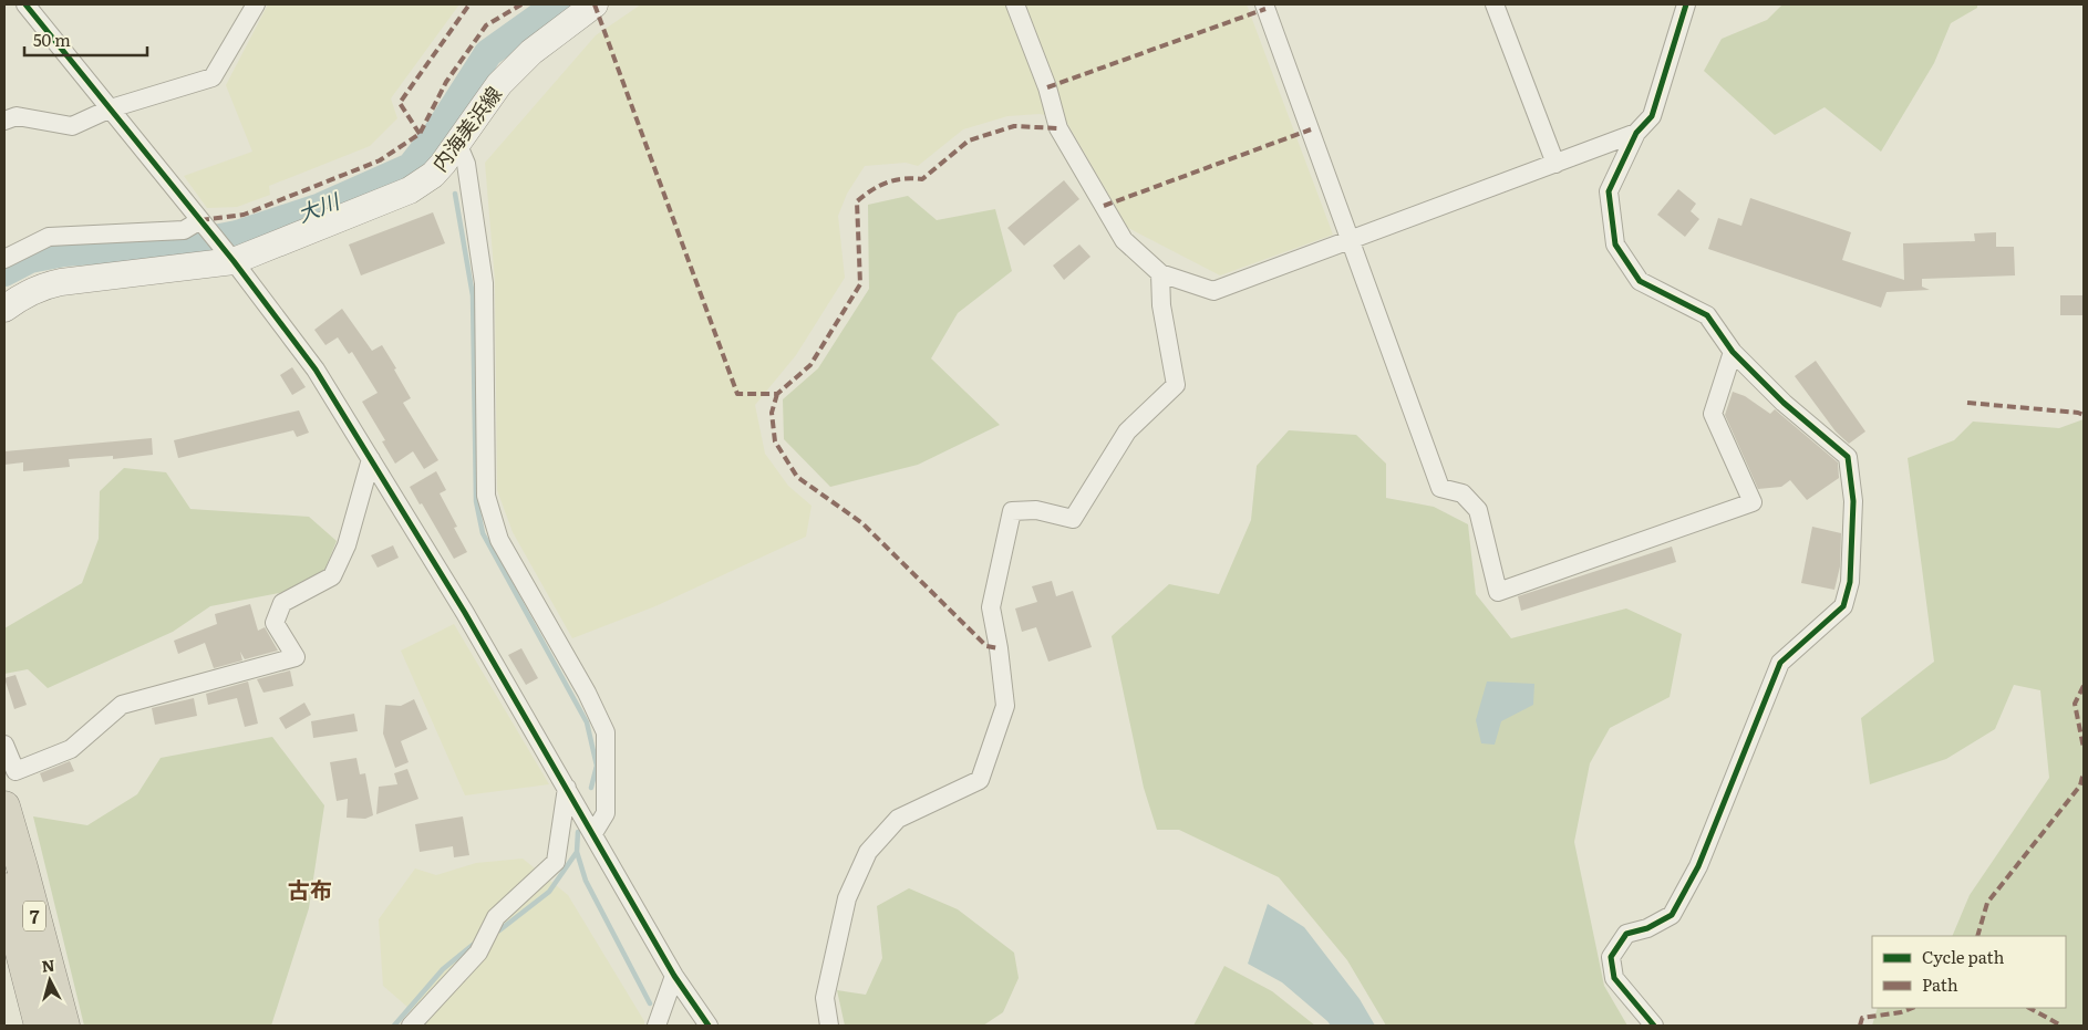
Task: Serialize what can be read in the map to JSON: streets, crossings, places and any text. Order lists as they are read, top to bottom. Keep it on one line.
{"streets":{"highway":["7"],"main road":["内海美浜線"]},"districts":["古布"],"water":["大川"],"legend":["Cycle path","Path"],"scale_bar":"50 m","north":"top"}
